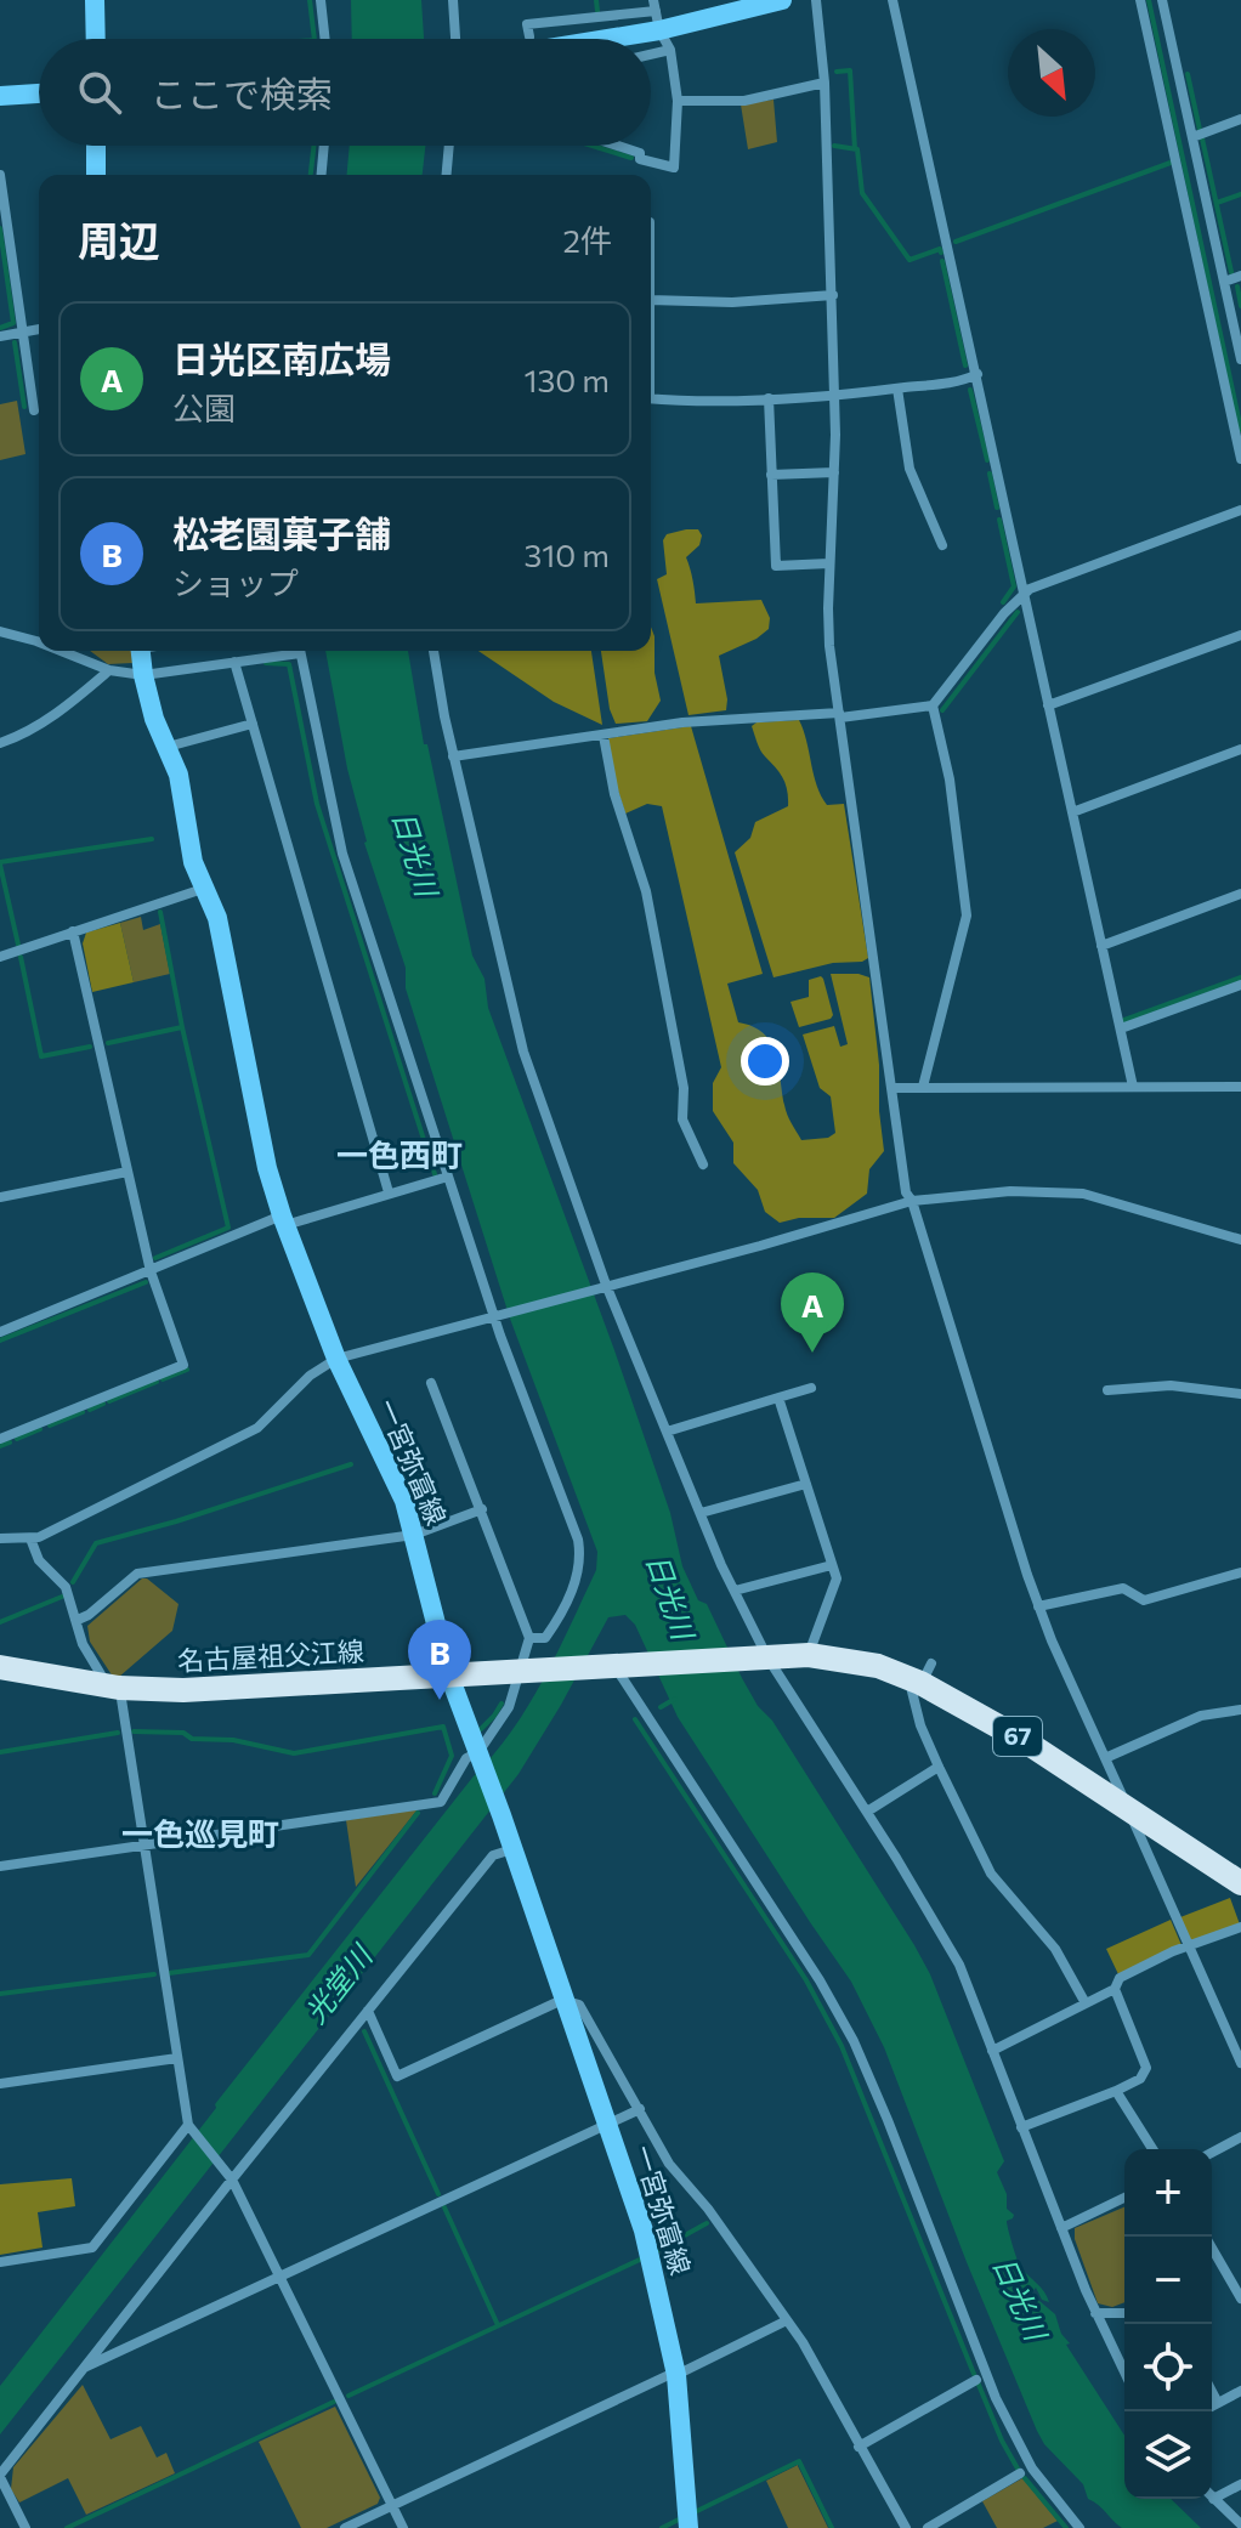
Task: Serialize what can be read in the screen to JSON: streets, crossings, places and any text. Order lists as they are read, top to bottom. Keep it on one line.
{"streets":{"main road":["一宮弥富線","名古屋祖父江線","67"]},"crossings":[["一宮弥富線","名古屋祖父江線"]],"districts":["一色西町","一色巡見町"],"water":["日光川","光堂川"],"north":"bottom right","page":{"search":"ここで検索","heading":["周辺","2件"],"list":[{"mark":"A","name":"日光区南広場","note":"公園","value":"130 m"},{"mark":"B","name":"松老園菓子舗","note":"ショップ","value":"310 m"}],"pins":["A","B"],"map_buttons":["+","−"]}}
